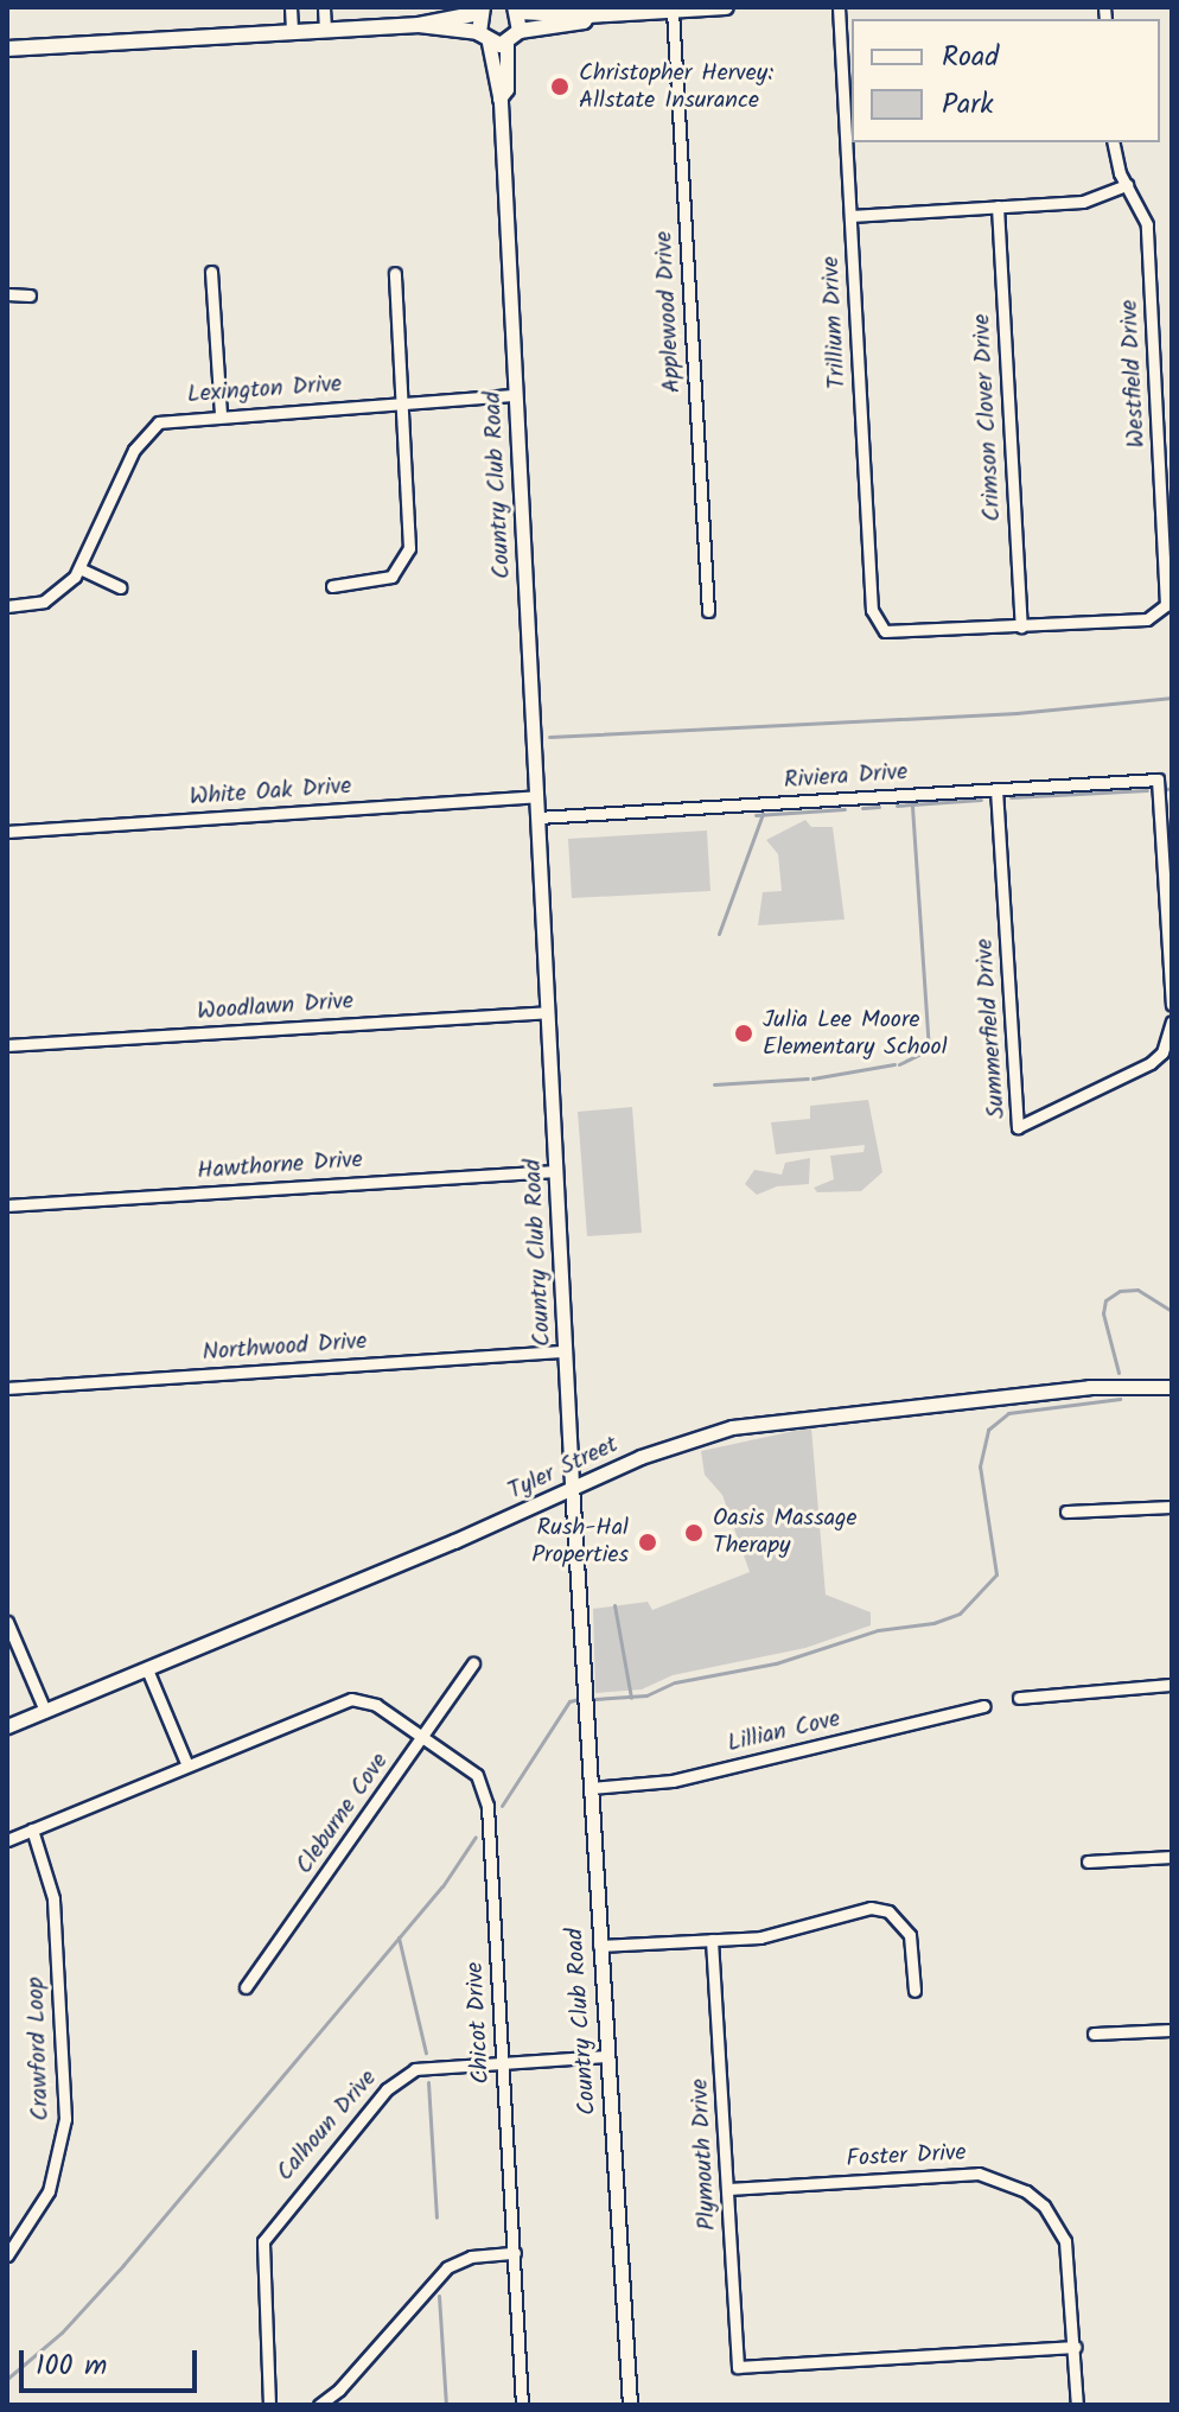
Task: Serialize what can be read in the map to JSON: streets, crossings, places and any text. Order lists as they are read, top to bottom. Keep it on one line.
{"streets":{"street":["Applewood Drive","Trillium Drive","Westfield Drive","Lexington Drive","Crimson Clover Drive","Country Club Road","Riviera Drive","White Oak Drive","Woodlawn Drive","Summerfield Drive","Hawthorne Drive","Northwood Drive","Tyler Street","Lillian Cove","Cleburne Cove","Chicot Drive","Crawford Loop","Calhoun Drive","Plymouth Drive","Foster Drive"]},"crossings":[["Trillium Drive","Westfield Drive"],["Trillium Drive","Crimson Clover Drive"],["Westfield Drive","Crimson Clover Drive"],["Lexington Drive","Country Club Road"],["Country Club Road","Riviera Drive"],["Country Club Road","White Oak Drive"],["Country Club Road","Woodlawn Drive"],["Country Club Road","Hawthorne Drive"],["Country Club Road","Northwood Drive"],["Country Club Road","Tyler Street"],["Country Club Road","Lillian Cove"],["Country Club Road","Calhoun Drive"],["Riviera Drive","Summerfield Drive"],["Cleburne Cove","Chicot Drive"],["Chicot Drive","Calhoun Drive"],["Plymouth Drive","Foster Drive"]],"places":["Christopher Hervey: Allstate Insurance","Julia Lee Moore Elementary School","Oasis Massage Therapy","Rush-Hal Properties"],"legend":["Road","Park"],"scale_bar":"100 m"}
